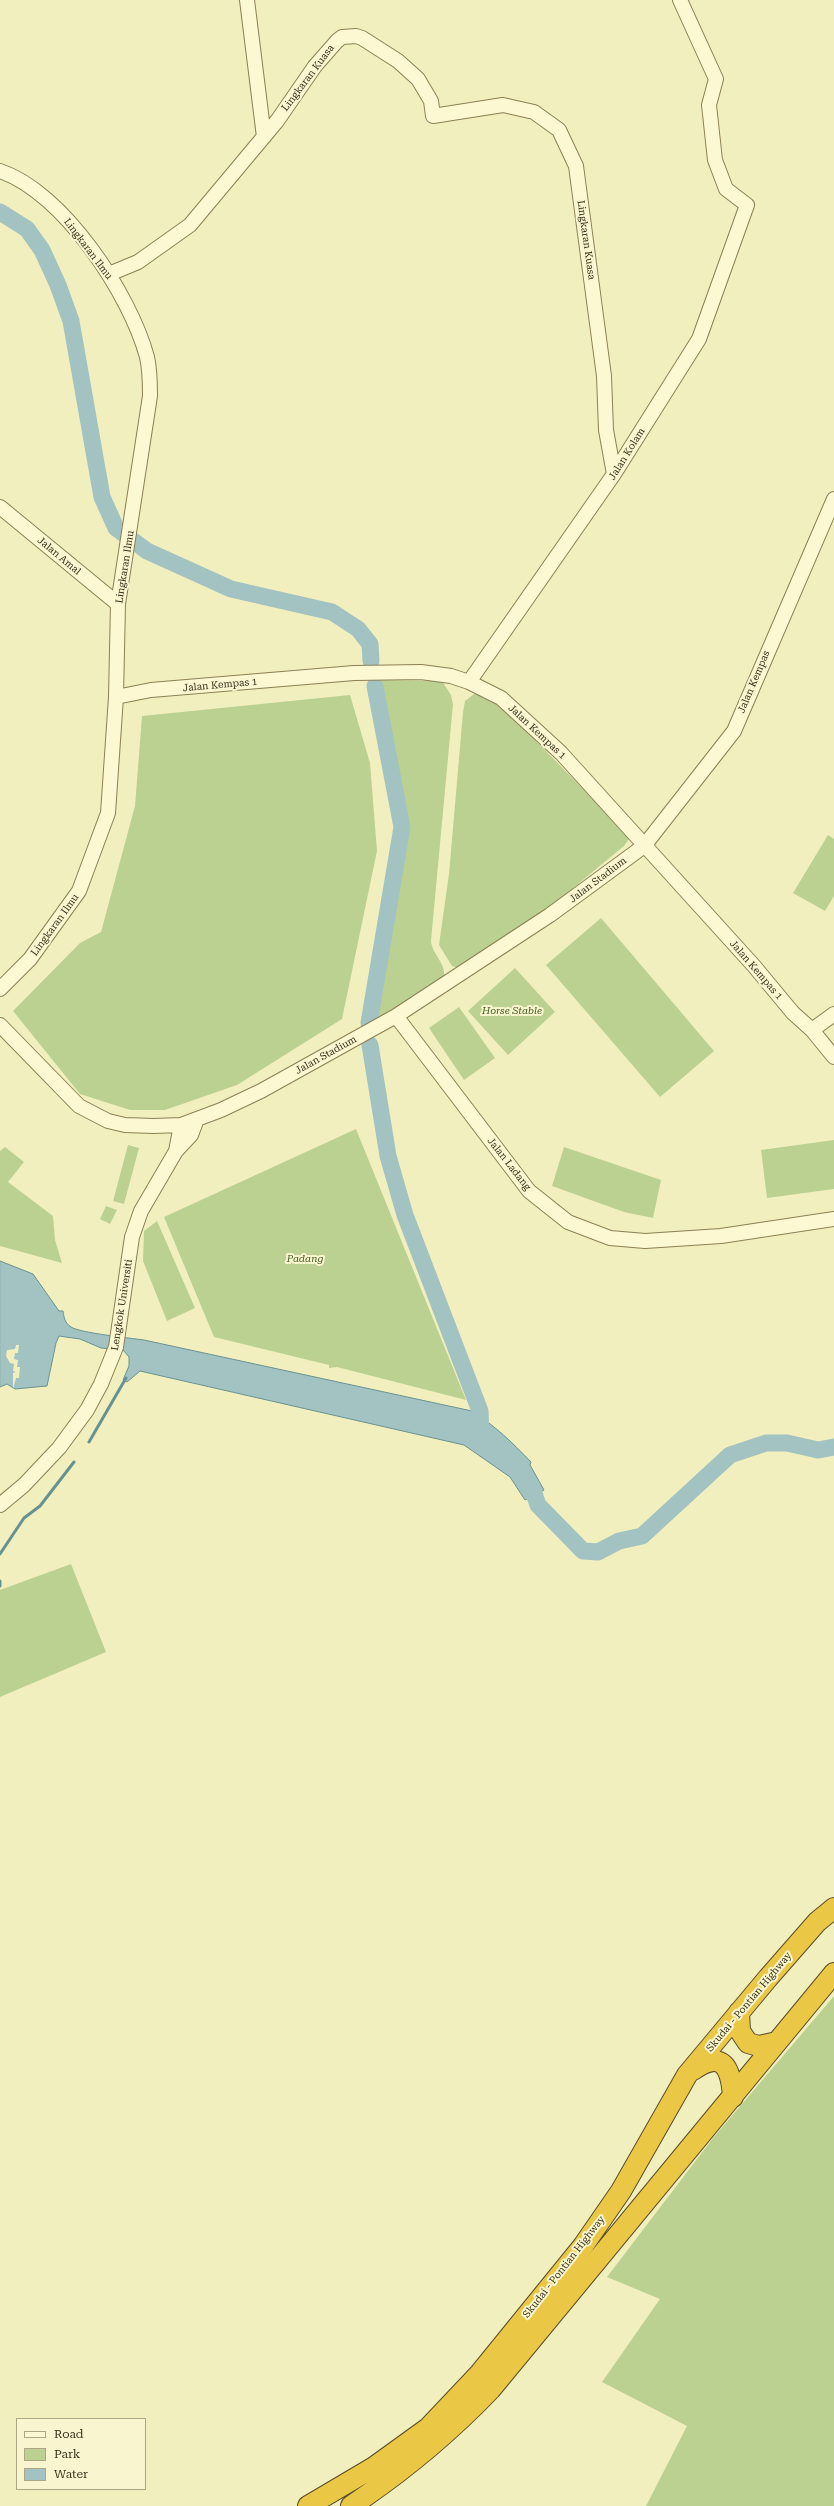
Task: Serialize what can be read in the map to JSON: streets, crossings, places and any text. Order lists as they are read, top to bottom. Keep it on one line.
{"streets":{"highway":["Skudai - Pontian Highway"],"street":["Lingkaran Kuasa","Lingkaran Ilmu","Jalan Kolam","Jalan Amal","Jalan Kempas","Jalan Kempas 1","Jalan Stadium","Jalan Ladang","Lengkok Universiti"]},"crossings":[["Lingkaran Kuasa","Lingkaran Ilmu"],["Lingkaran Kuasa","Jalan Kolam"],["Lingkaran Ilmu","Jalan Amal"],["Lingkaran Ilmu","Jalan Kempas 1"],["Jalan Kolam","Jalan Kempas 1"],["Jalan Kempas","Jalan Kempas 1"],["Jalan Kempas","Jalan Stadium"],["Jalan Kempas 1","Jalan Stadium"],["Jalan Stadium","Jalan Ladang"],["Jalan Stadium","Lengkok Universiti"]],"parks":["Horse Stable","Padang"],"legend":["Road","Park","Water"]}
